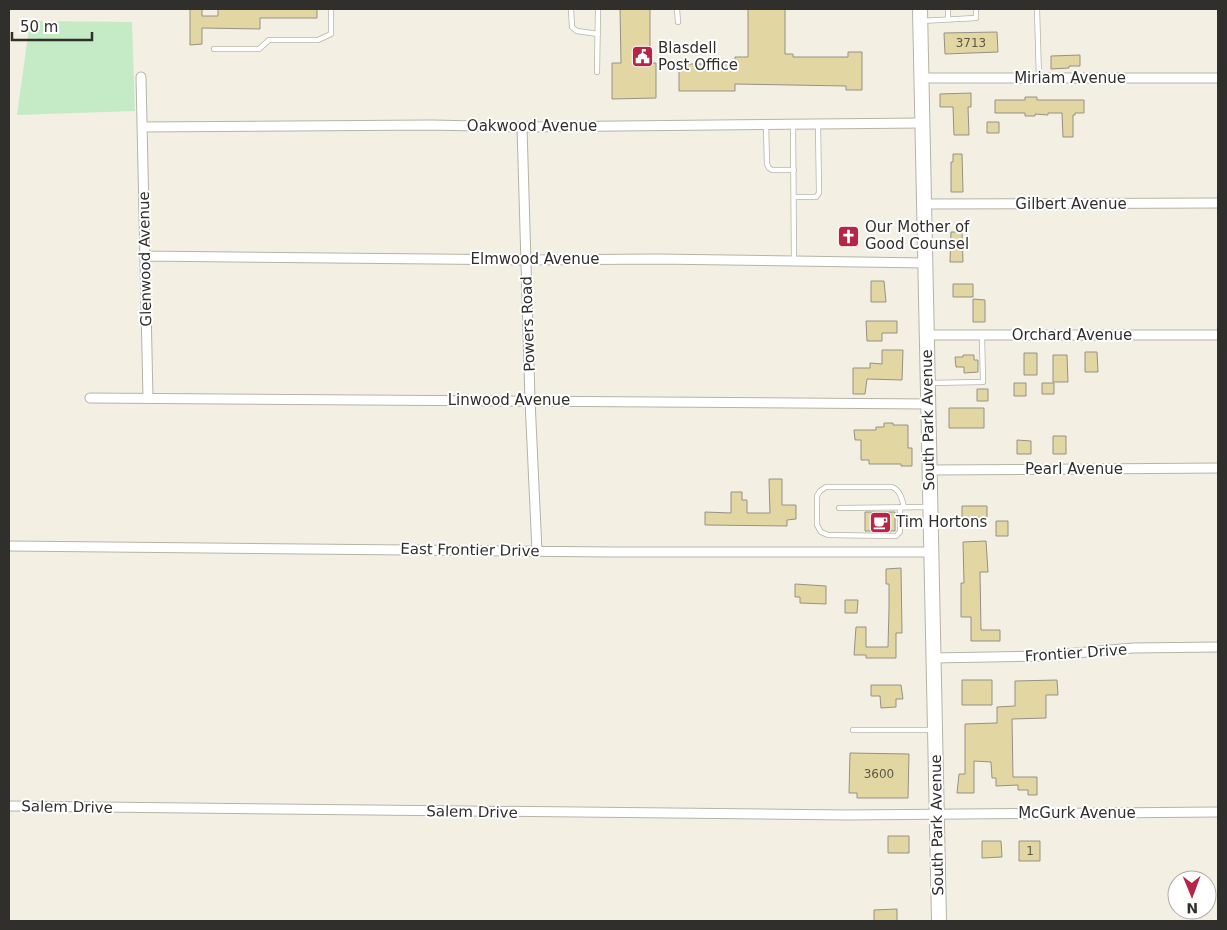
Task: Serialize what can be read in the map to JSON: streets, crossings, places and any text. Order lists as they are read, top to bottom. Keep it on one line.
{"streets":{"main road":["South Park Avenue"],"street":["Miriam Avenue","Oakwood Avenue","Gilbert Avenue","Glenwood Avenue","Elmwood Avenue","Powers Road","Orchard Avenue","Linwood Avenue","Pearl Avenue","East Frontier Drive","Frontier Drive","Salem Drive","McGurk Avenue"]},"crossings":[["Miriam Avenue","South Park Avenue"],["Oakwood Avenue","Glenwood Avenue"],["Oakwood Avenue","Powers Road"],["Oakwood Avenue","South Park Avenue"],["Gilbert Avenue","South Park Avenue"],["Glenwood Avenue","Elmwood Avenue"],["Glenwood Avenue","Linwood Avenue"],["Elmwood Avenue","Powers Road"],["Elmwood Avenue","South Park Avenue"],["Powers Road","Linwood Avenue"],["Powers Road","East Frontier Drive"],["Orchard Avenue","South Park Avenue"],["Linwood Avenue","South Park Avenue"],["South Park Avenue","Pearl Avenue"],["South Park Avenue","East Frontier Drive"],["South Park Avenue","Frontier Drive"],["South Park Avenue","Salem Drive"],["South Park Avenue","McGurk Avenue"],["Salem Drive","McGurk Avenue"]],"places":{"public building":["Blasdell Post Office"],"church":["Our Mother of Good Counsel"],"cafe":["Tim Hortons"]},"house_numbers":["3713","3600","1"],"scale_bar":"50 m","north":"bottom"}
